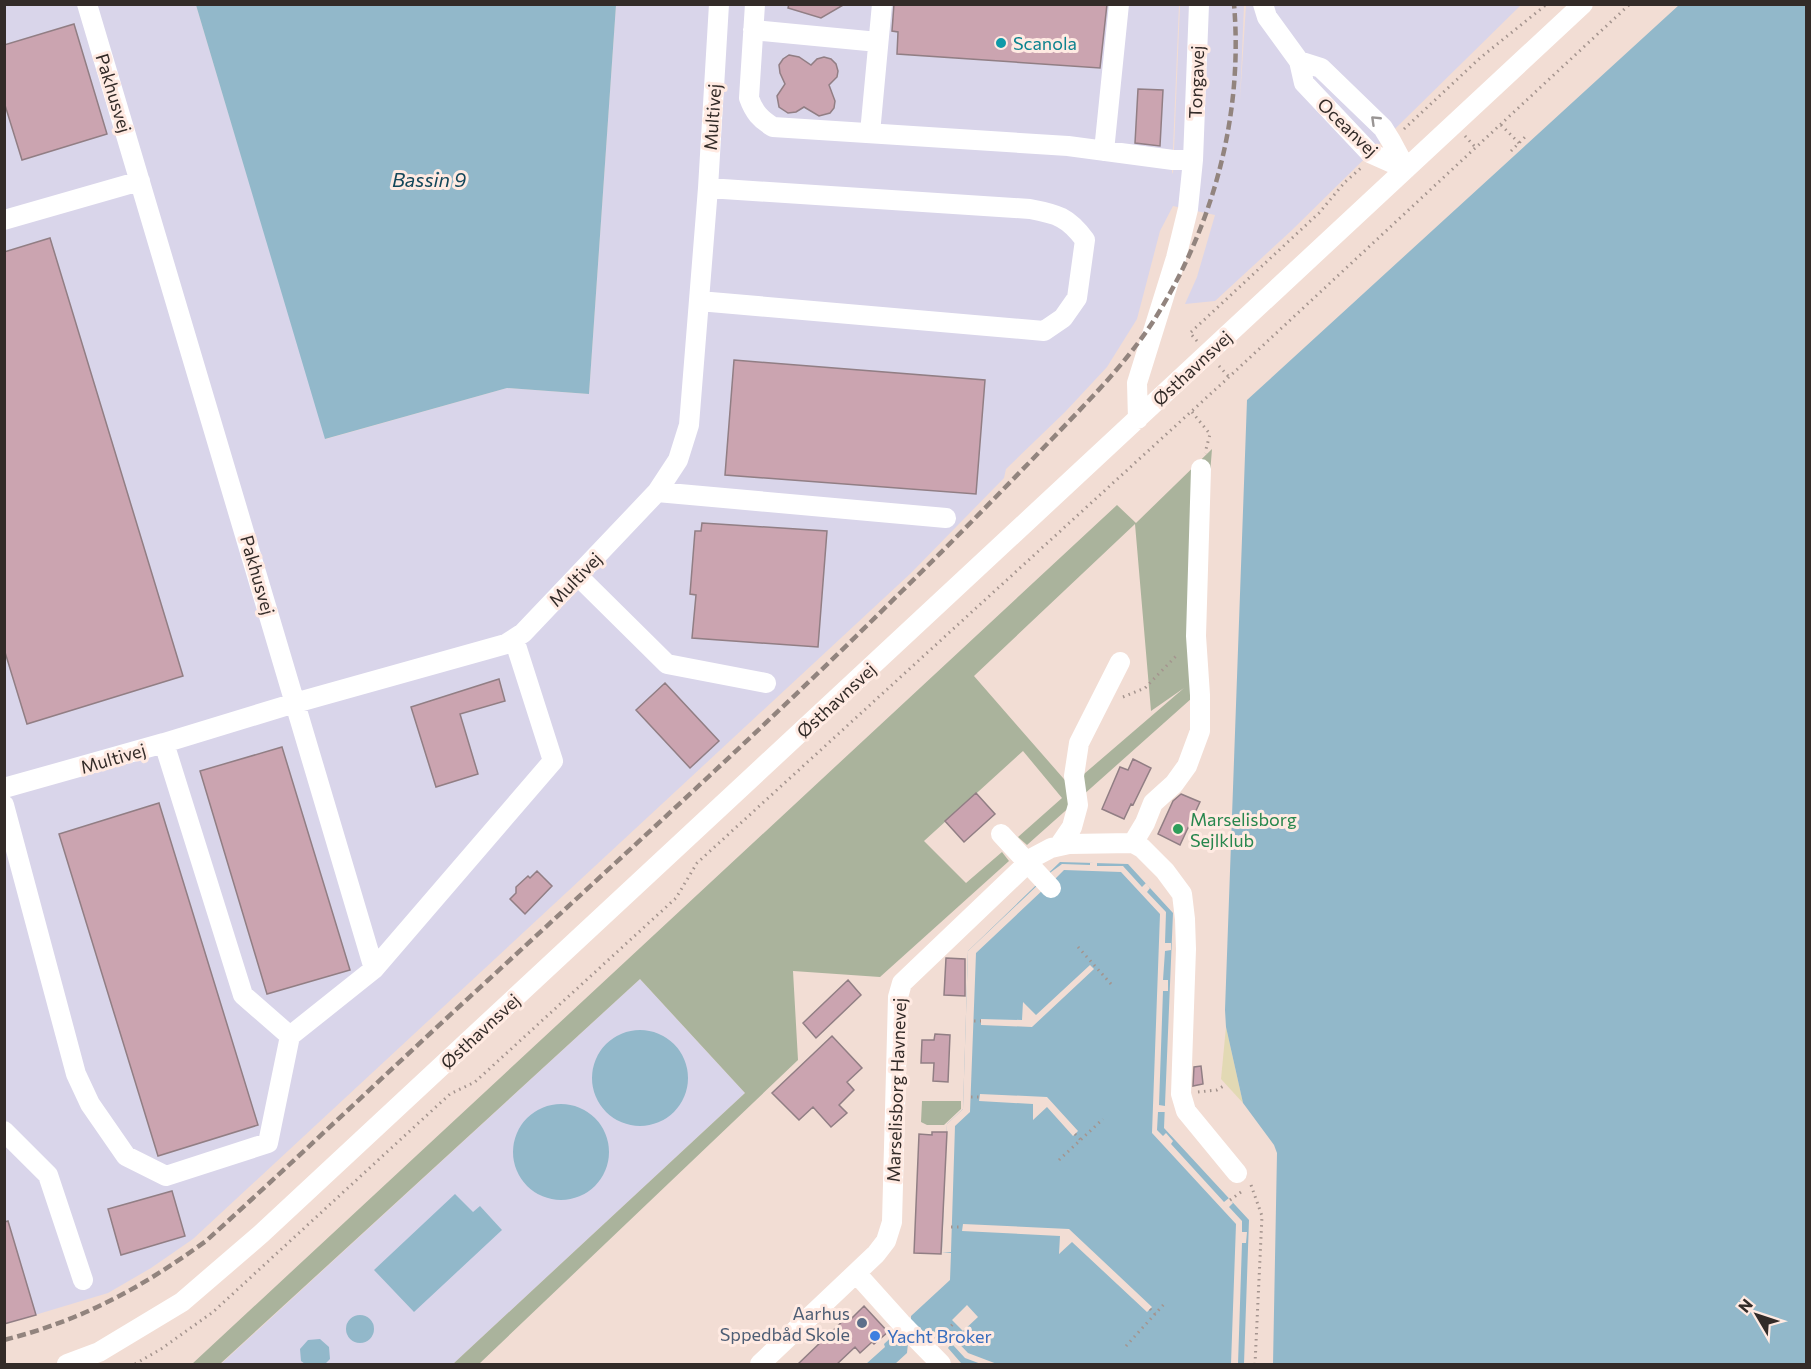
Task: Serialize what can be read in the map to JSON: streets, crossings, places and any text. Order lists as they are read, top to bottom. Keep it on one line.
{"streets":{"street":["Tongavej","Pakhusvej","Multivej","Oceanvej","Østhavnsvej","Marselisborg Havnevej"]},"crossings":[["Tongavej","Østhavnsvej"],["Pakhusvej","Multivej"],["Oceanvej","Østhavnsvej"]],"water":["Bassin 9"],"places":["Scanola","Marselisborg Sejlklub","Aarhus Sppedbåd Skole","Yacht Broker"],"north":"top left"}
